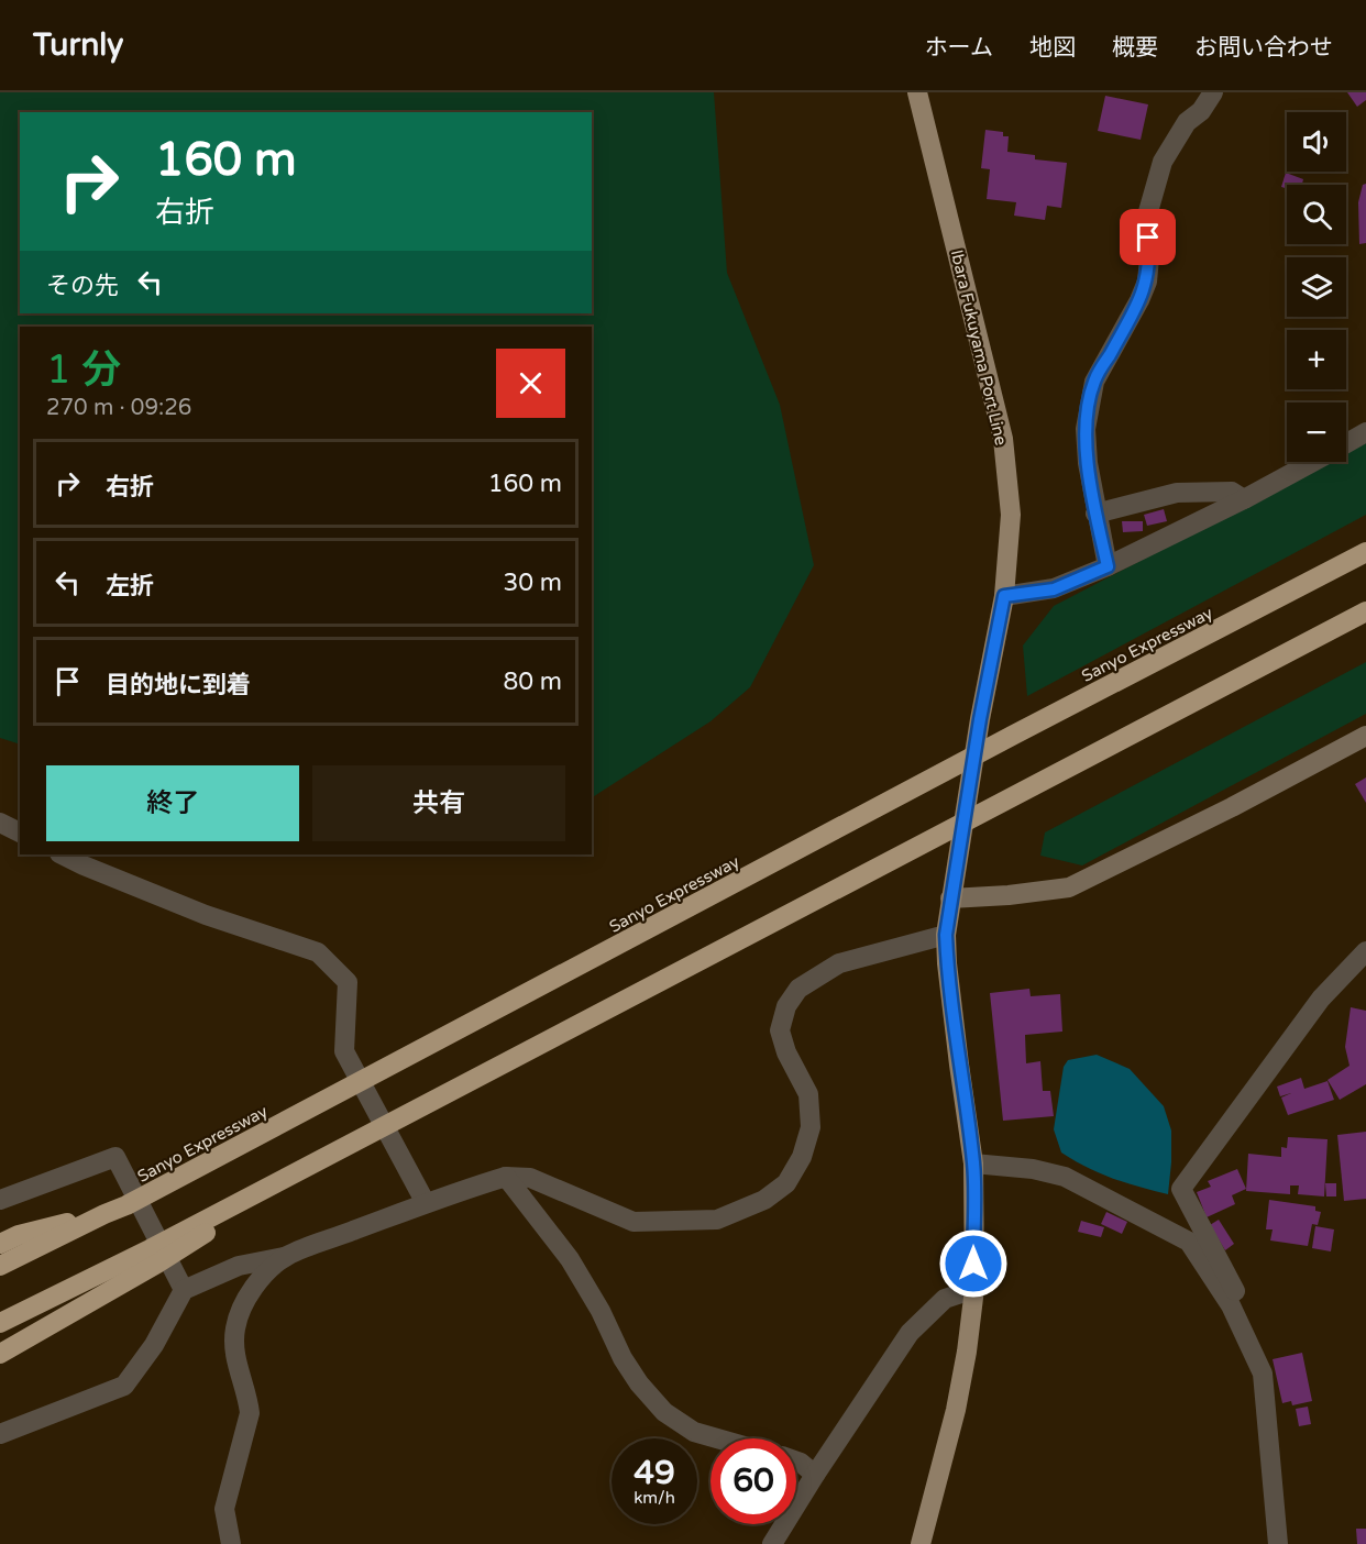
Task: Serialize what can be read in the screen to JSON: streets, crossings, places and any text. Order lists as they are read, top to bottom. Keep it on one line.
{"streets":{"highway":["Sanyo Expressway"],"main road":["Ibara Fukuyama Port Line"]},"page":{"header":"Turnly","nav":["ホーム","地図","概要","お問い合わせ"],"map_buttons":["+","−"],"turn":["160 m","右折"],"then":"その先","heading":["1 分","270 m · 09:26"],"list":[{"name":"右折","value":"160 m"},{"name":"左折","value":"30 m"},{"name":"目的地に到着","value":"80 m"}],"buttons":["終了","共有"],"speed":"49 km/h","limit":"60"}}
